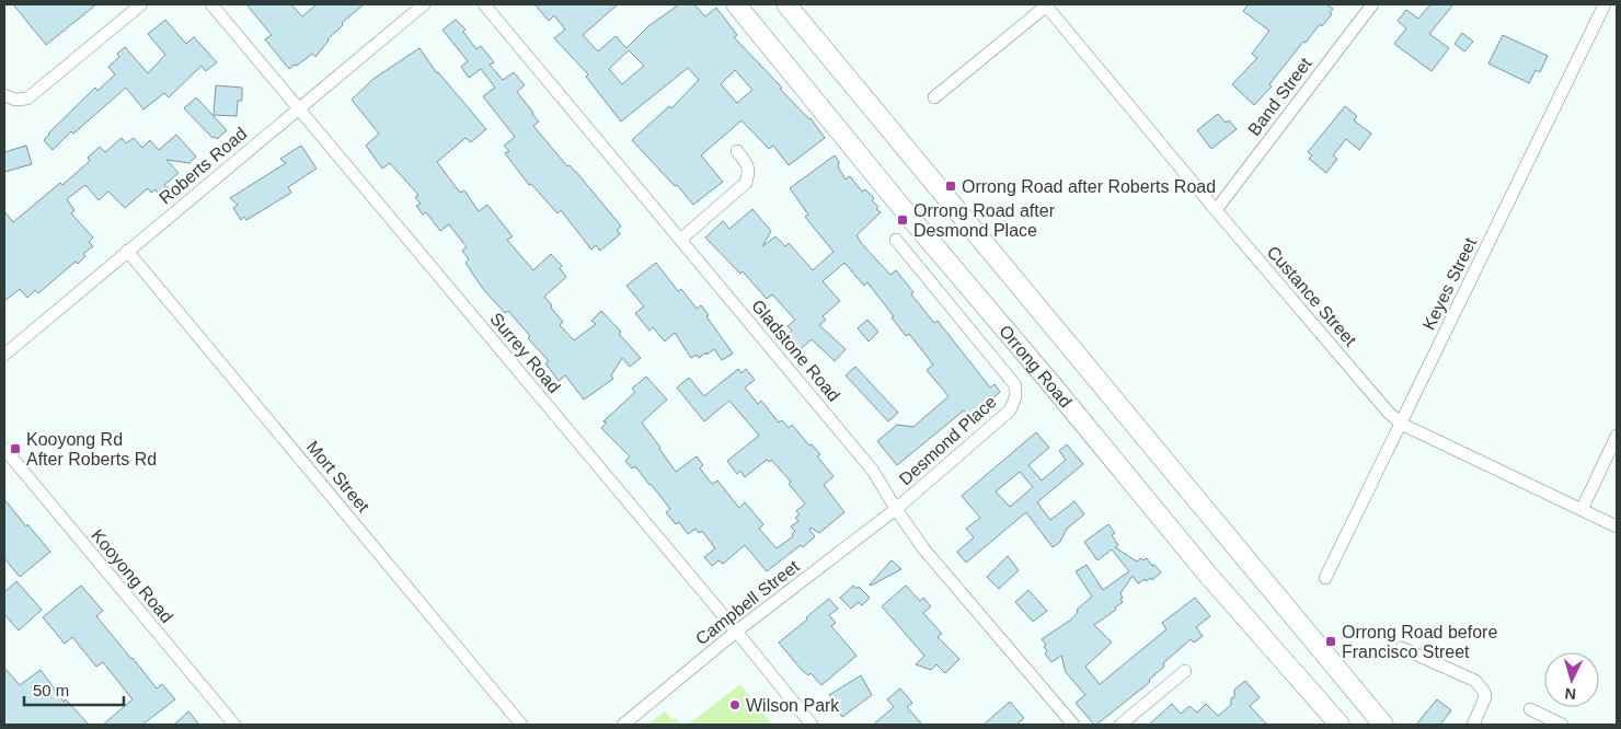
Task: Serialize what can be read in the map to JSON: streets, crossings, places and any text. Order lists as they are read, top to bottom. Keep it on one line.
{"streets":{"highway":["Orrong Road"],"street":["Band Street","Roberts Road","Keyes Street","Custance Street","Gladstone Road","Surrey Road","Desmond Place","Mort Street","Kooyong Road","Campbell Street"]},"crossings":[["Band Street","Custance Street"],["Roberts Road","Surrey Road"],["Roberts Road","Mort Street"],["Keyes Street","Custance Street"],["Gladstone Road","Desmond Place"],["Gladstone Road","Campbell Street"],["Surrey Road","Campbell Street"],["Desmond Place","Campbell Street"]],"places":{"transit":["Orrong Road after Roberts Road","Orrong Road after Desmond Place","Kooyong Rd After Roberts Rd","Orrong Road before Francisco Street"],"other":["Wilson Park"]},"scale_bar":"50 m","north":"bottom"}
